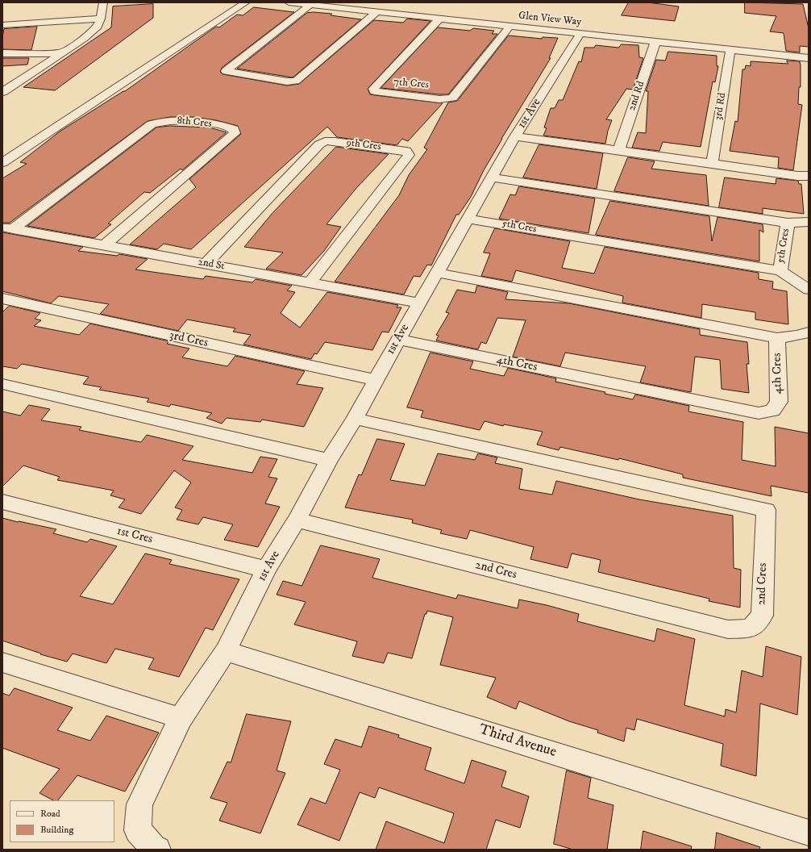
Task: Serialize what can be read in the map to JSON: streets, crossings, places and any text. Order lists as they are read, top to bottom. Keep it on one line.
{"streets":{"street":["Glen View Way","7th Cres","2nd Rd","3rd Rd","1st Ave","8th Cres","9th Cres","5th Cres","2nd St","3rd Cres","4th Cres","1st Cres","2nd Cres","Third Avenue"]},"crossings":[["Glen View Way","7th Cres"],["Glen View Way","2nd Rd"],["Glen View Way","3rd Rd"],["Glen View Way","1st Ave"],["1st Ave","5th Cres"],["1st Ave","2nd St"],["1st Ave","3rd Cres"],["1st Ave","4th Cres"],["1st Ave","1st Cres"],["1st Ave","2nd Cres"],["1st Ave","Third Avenue"],["8th Cres","2nd St"],["9th Cres","2nd St"]],"legend":["Road","Building"]}
